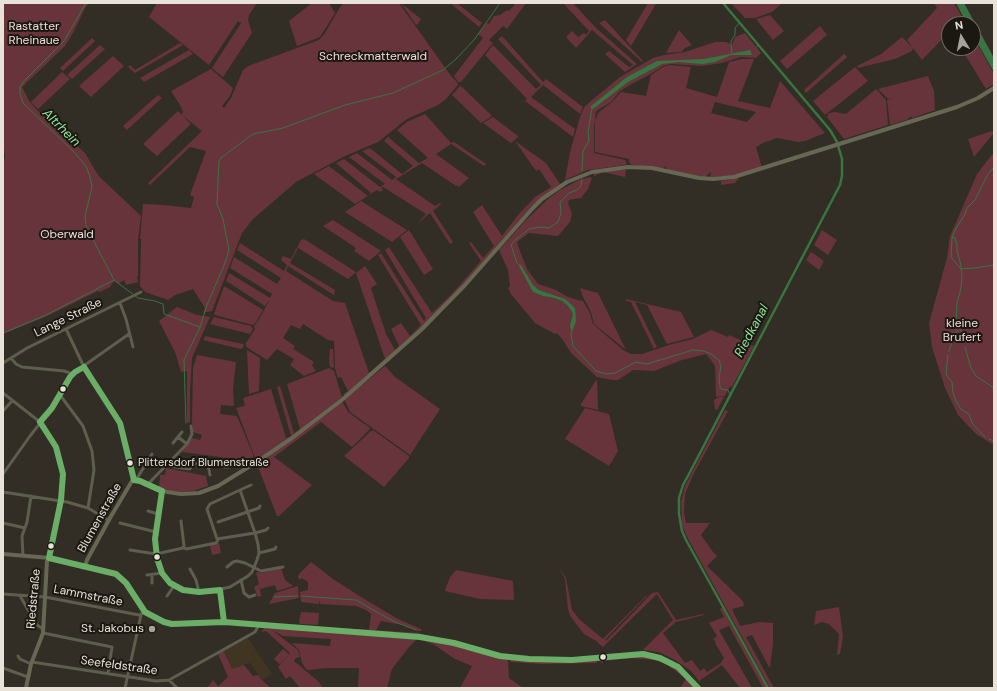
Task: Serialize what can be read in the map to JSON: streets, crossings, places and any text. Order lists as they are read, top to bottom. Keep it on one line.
{"streets":{"main road":["Blumenstraße","Riedstraße"],"street":["Lange Straße","Lammstraße","Seefeldstraße"]},"crossings":[["Lange Straße","Blumenstraße"],["Lammstraße","Riedstraße"],["Riedstraße","Seefeldstraße"]],"water":["Altrhein","Riedkanal"],"parks":["Rastatter Rheinaue","Schreckmatterwald","Oberwald","kleine Brufert"],"places":["Plittersdorf Blumenstraße","St. Jakobus"],"north":"top"}
